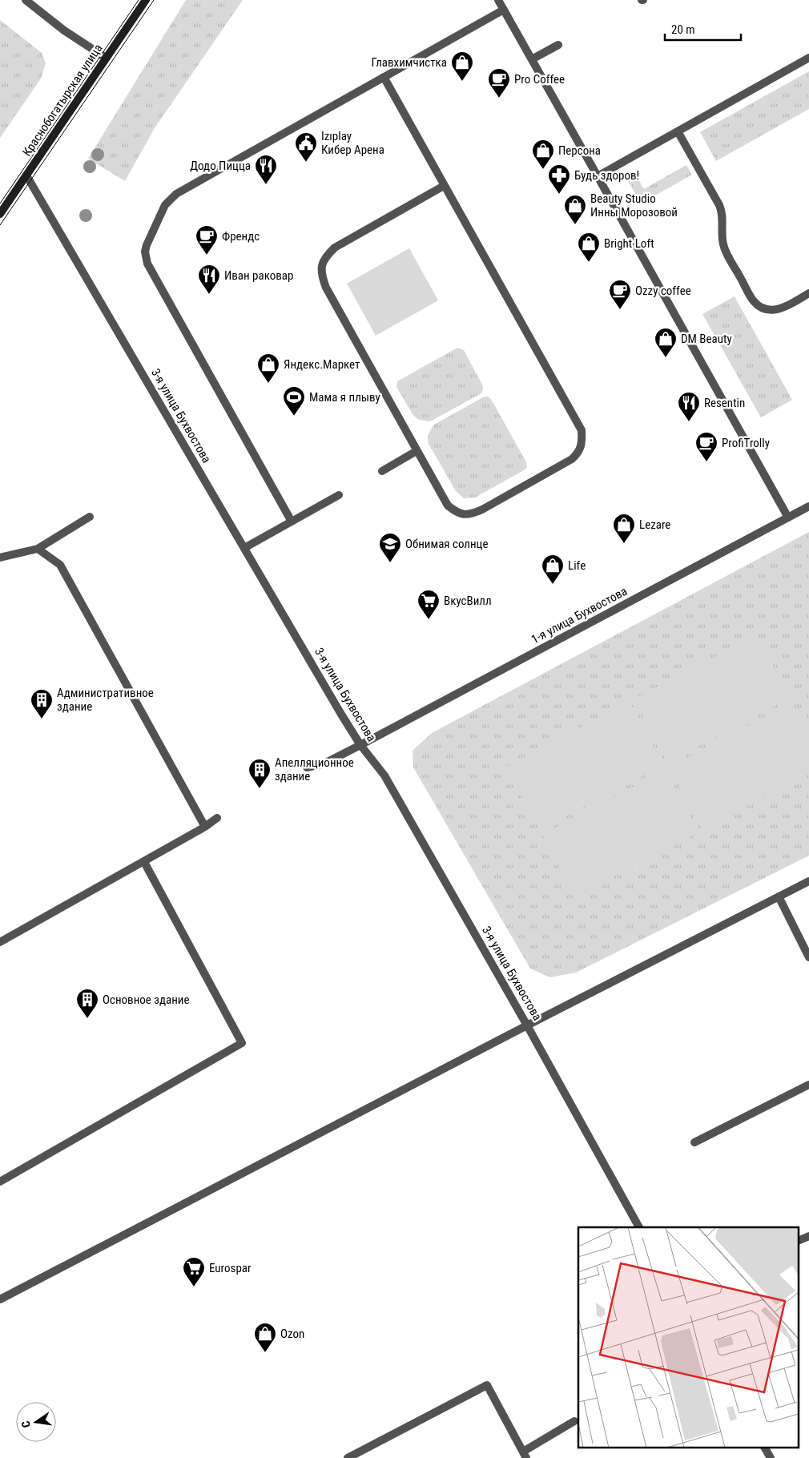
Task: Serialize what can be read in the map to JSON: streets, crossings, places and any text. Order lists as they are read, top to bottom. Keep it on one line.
{"streets":{"main road":["Краснобогатырская улица"],"street":["3-я улица Бухвостова","1-я улица Бухвостова"]},"crossings":[["Краснобогатырская улица","3-я улица Бухвостова"],["3-я улица Бухвостова","1-я улица Бухвостова"]],"places":{"shop":["Главхимчистка","Персона","Beauty Studio Инны Морозовой","Bright Loft","DM Beauty","Яндекс.Маркет","Lezare","Life","Ozon"],"cafe":["Pro Coffee","Френдс","Ozzy coffee","ProfiTrolly"],"public building":["Izıplay Кибер Арена"],"restaurant":["Додо Пицца","Иван раковар","Resentin"],"pharmacy":["Будь здоров!"],"sports":["Мама я плыву"],"school or university":["Обнимая солнце"],"supermarket":["ВкусВилл","Eurospar"],"building":["Административное здание","Апелляционное здание","Основное здание"]},"scale_bar":"20 m","north":"left"}
